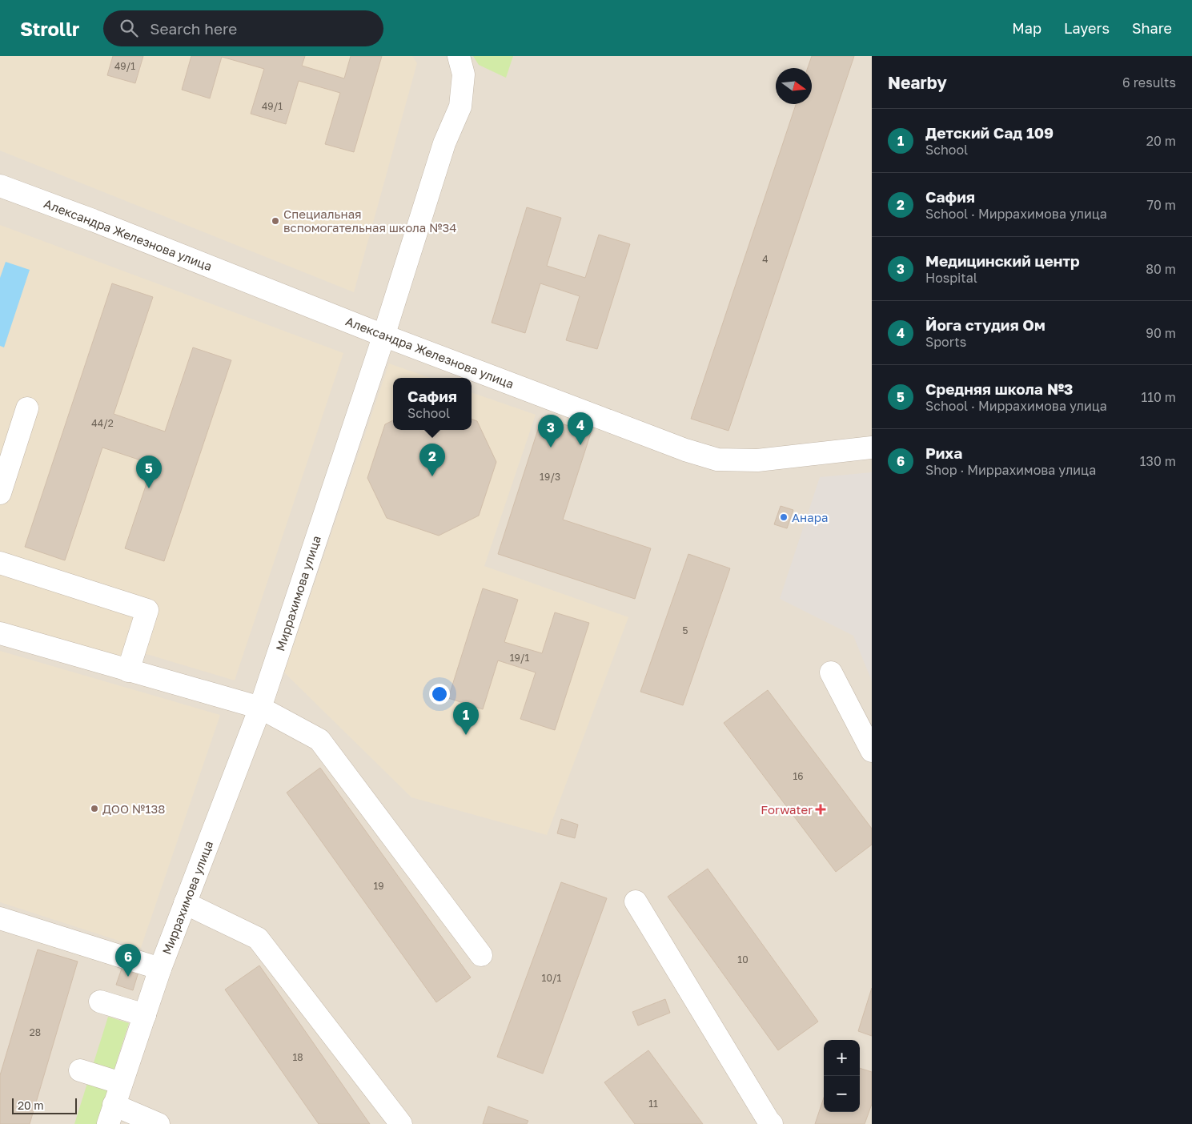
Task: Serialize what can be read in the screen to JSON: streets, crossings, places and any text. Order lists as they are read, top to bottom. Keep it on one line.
{"streets":{"street":["Александра Железнова улица","Миррахимова улица"]},"crossings":[["Александра Железнова улица","Миррахимова улица"]],"places":{"other":["Специальная вспомогательная школа №34","Анара","ДОО №138"],"health":["Forwater"]},"house_numbers":["49/1","49/1","4","44/2","19/3","5","19/1","16","19","10","10/1","28","18","11"],"scale_bar":"20 m","north":"right","page":{"header":"Strollr","search":"Search here","nav":["Map","Layers","Share"],"heading":["Nearby","6 results"],"list":[{"mark":"1","name":"Детский Сад 109","note":"School","value":"20 m"},{"mark":"2","name":"Сафия","note":"School · Миррахимова улица","value":"70 m"},{"mark":"3","name":"Медицинский центр","note":"Hospital","value":"80 m"},{"mark":"4","name":"Йога студия Ом","note":"Sports","value":"90 m"},{"mark":"5","name":"Средняя школа №3","note":"School · Миррахимова улица","value":"110 m"},{"mark":"6","name":"Риха","note":"Shop · Миррахимова улица","value":"130 m"}],"popup":["Сафия","School"],"pins":["4","3","2","5","1","6"],"map_buttons":["+","−"],"scale":"20 m"}}
